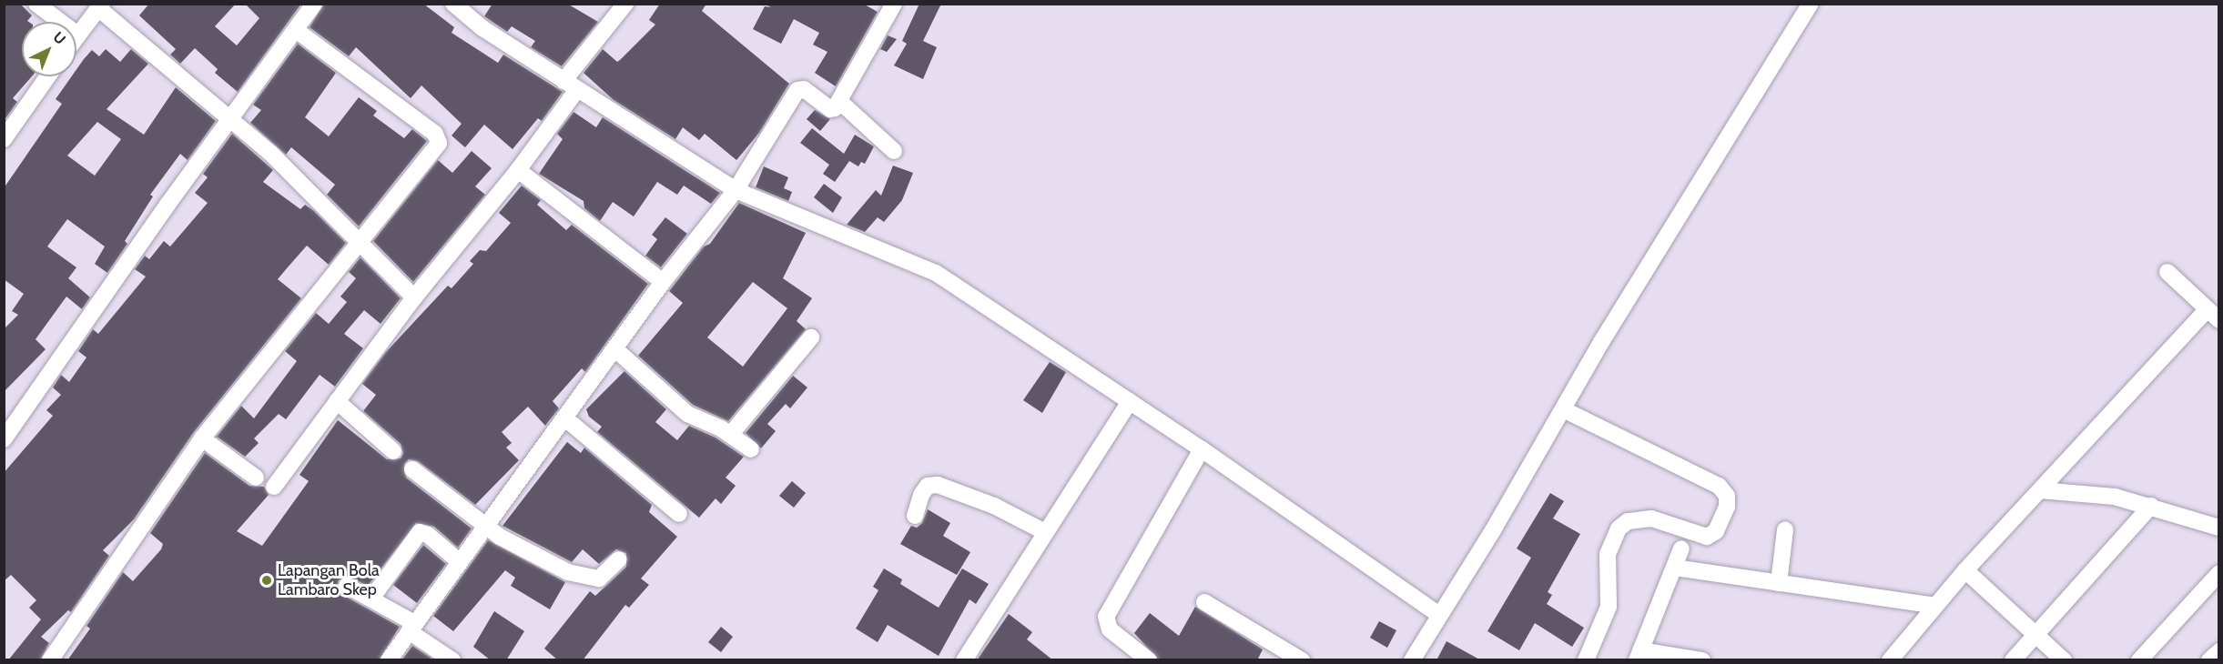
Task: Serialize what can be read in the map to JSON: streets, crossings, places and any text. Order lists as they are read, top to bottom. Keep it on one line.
{"places":["Lapangan Bola Lambaro Skep"],"north":"top right"}
